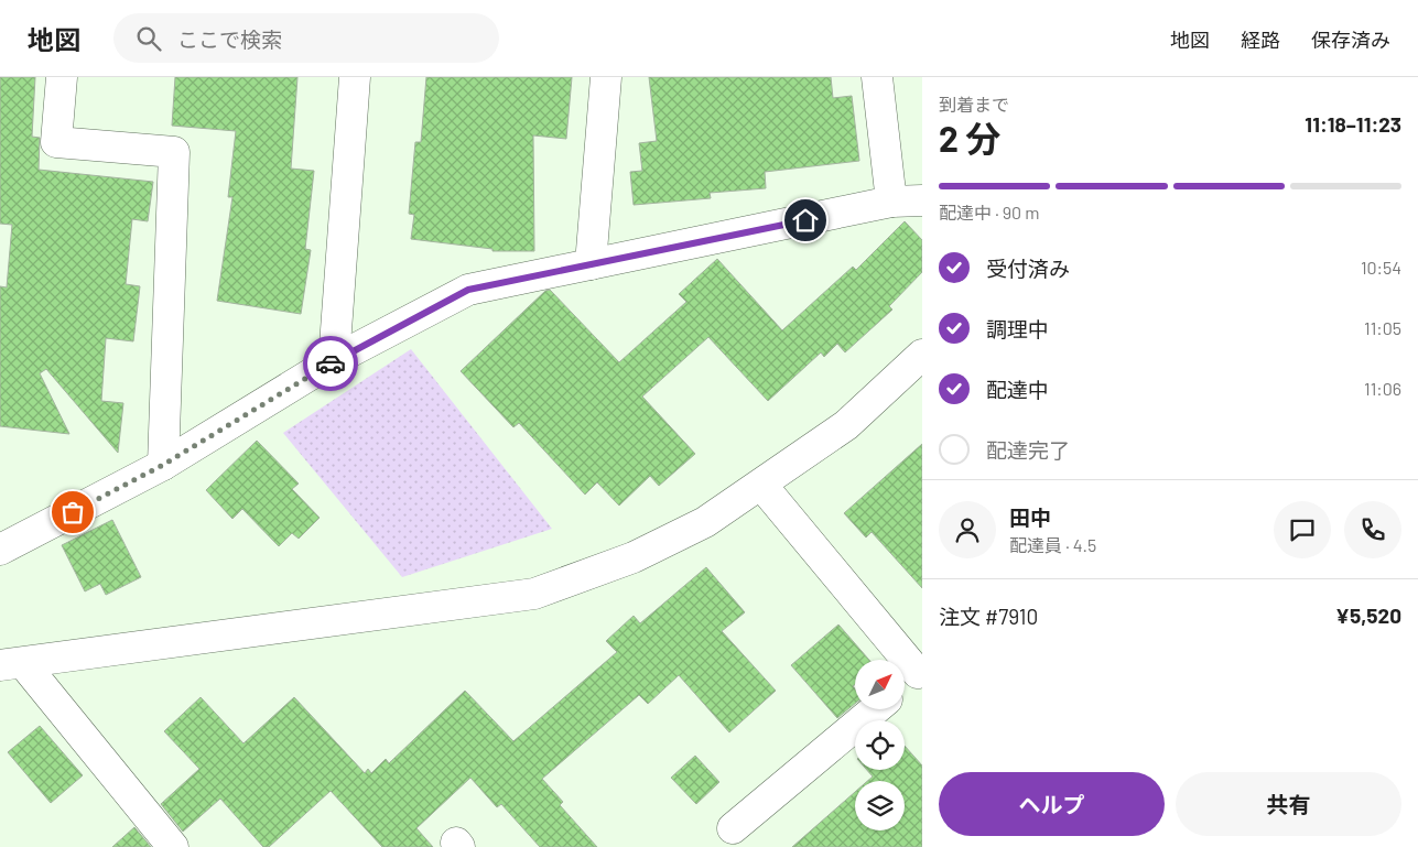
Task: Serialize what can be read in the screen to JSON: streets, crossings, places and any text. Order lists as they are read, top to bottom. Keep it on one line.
{"north":"top right","page":{"header":"地図","search":"ここで検索","nav":["地図","経路","保存済み"],"heading":["2 分","到着まで","11:18–11:23"],"panel":["田中","配達員 · 4.5","注文 #7910","¥5,520"],"bar":"配達中 · 90 m","list":[["受付済み","10:54"],["調理中","11:05"],["配達中","11:06"],"配達完了"],"buttons":["ヘルプ","共有"]}}
